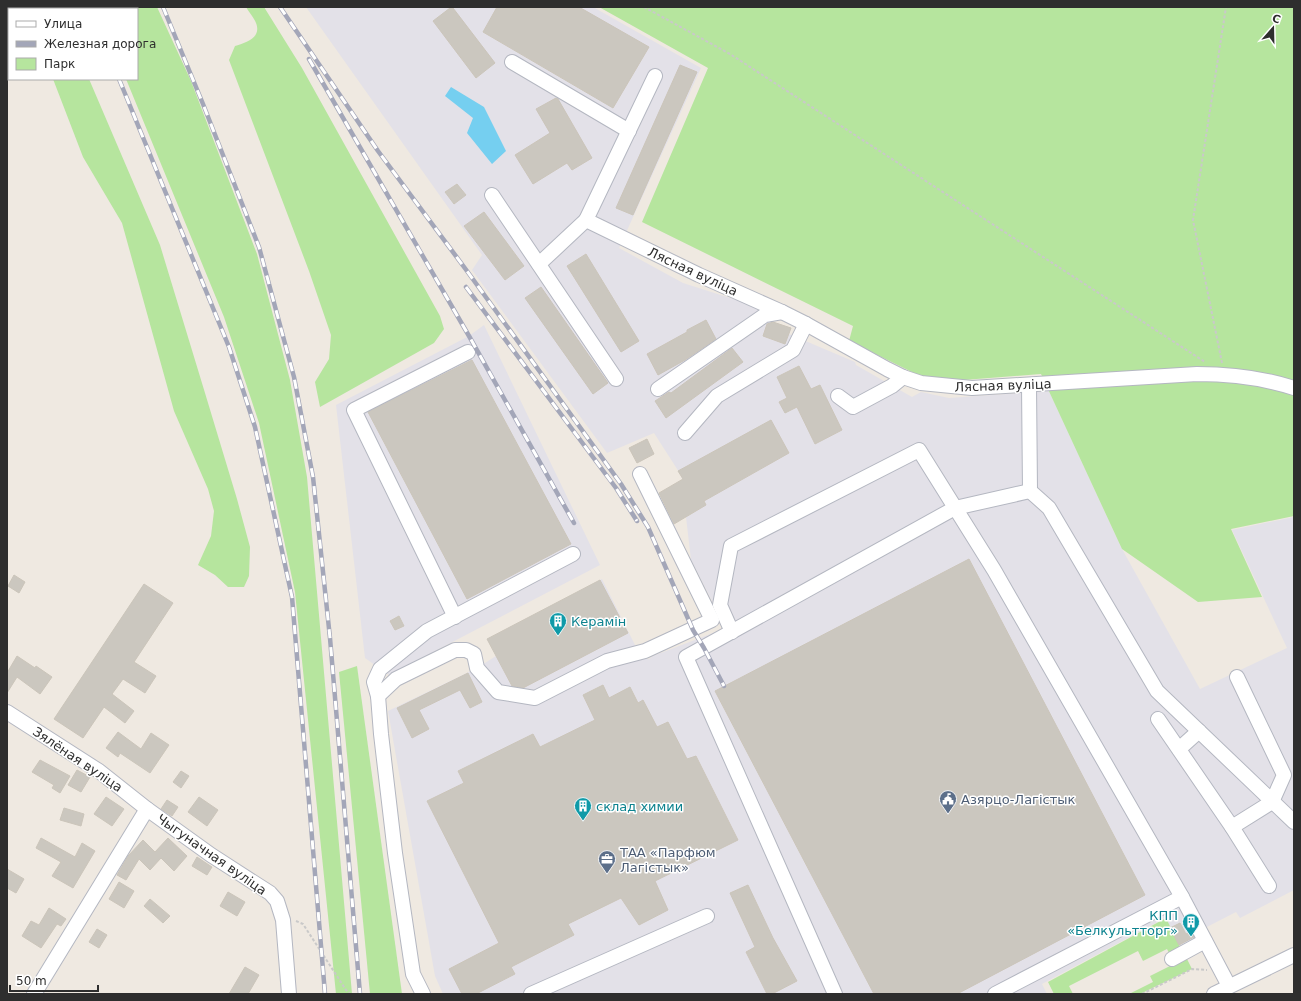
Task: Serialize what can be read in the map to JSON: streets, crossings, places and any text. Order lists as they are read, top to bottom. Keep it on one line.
{"streets":{"street":["Лясная вуліца","Зялёная вуліца","Чыгуначная вуліца"]},"crossings":[["Зялёная вуліца","Чыгуначная вуліца"]],"places":{"building":["Керамін","склад химии","КПП «Белкультторг»"],"public building":["Азярцо-Лагістык"],"office":["ТАА «Парфюм Лагістык»"]},"legend":["Улица","Железная дорога","Парк"],"scale_bar":"50 m","north":"top"}
